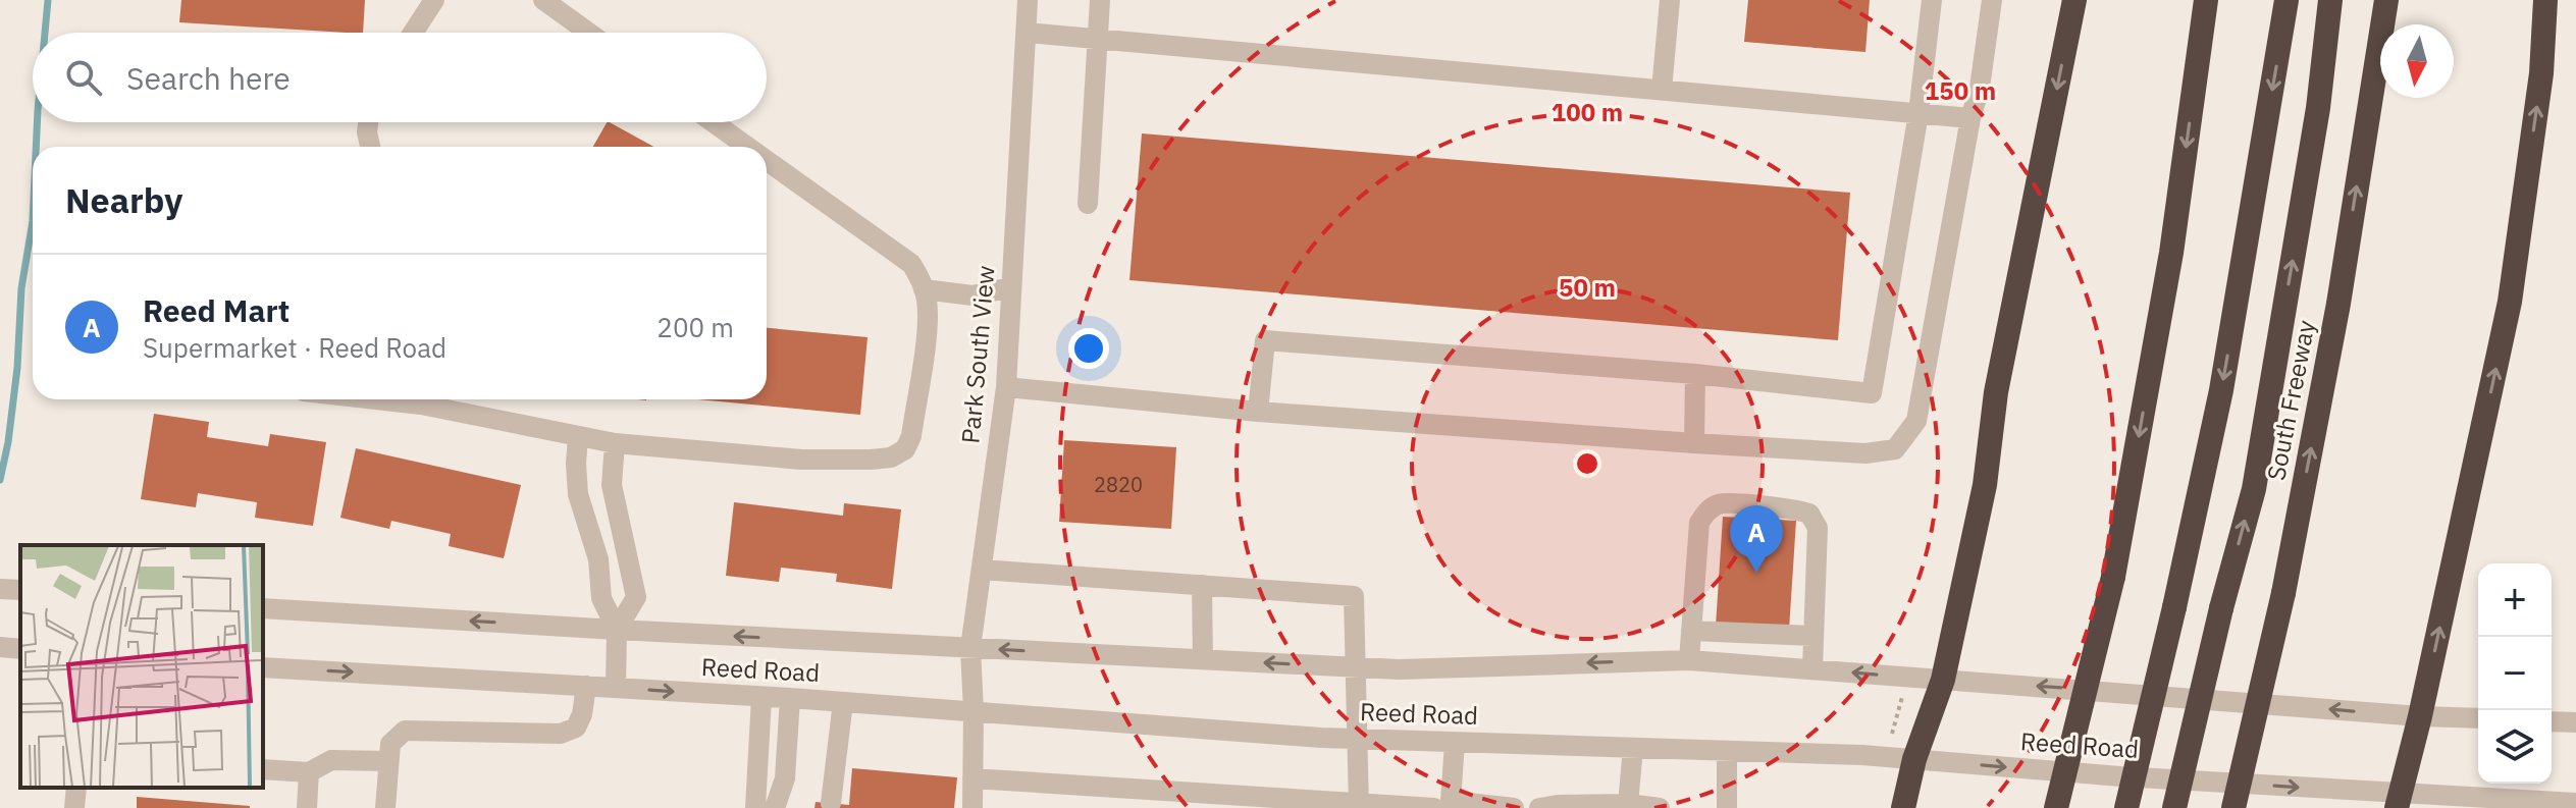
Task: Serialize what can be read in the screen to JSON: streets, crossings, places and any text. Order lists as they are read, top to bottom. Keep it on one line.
{"streets":{"highway":["South Freeway"],"street":["Park South View","Reed Road"]},"crossings":[["Park South View","Reed Road"]],"house_numbers":["2820"],"north":"bottom","page":{"search":"Search here","heading":"Nearby","list":[{"mark":"A","name":"Reed Mart","note":"Supermarket · Reed Road","value":"200 m"}],"pins":"A","map_buttons":["+","−"]},"rings":["150 m","100 m","50 m"]}
